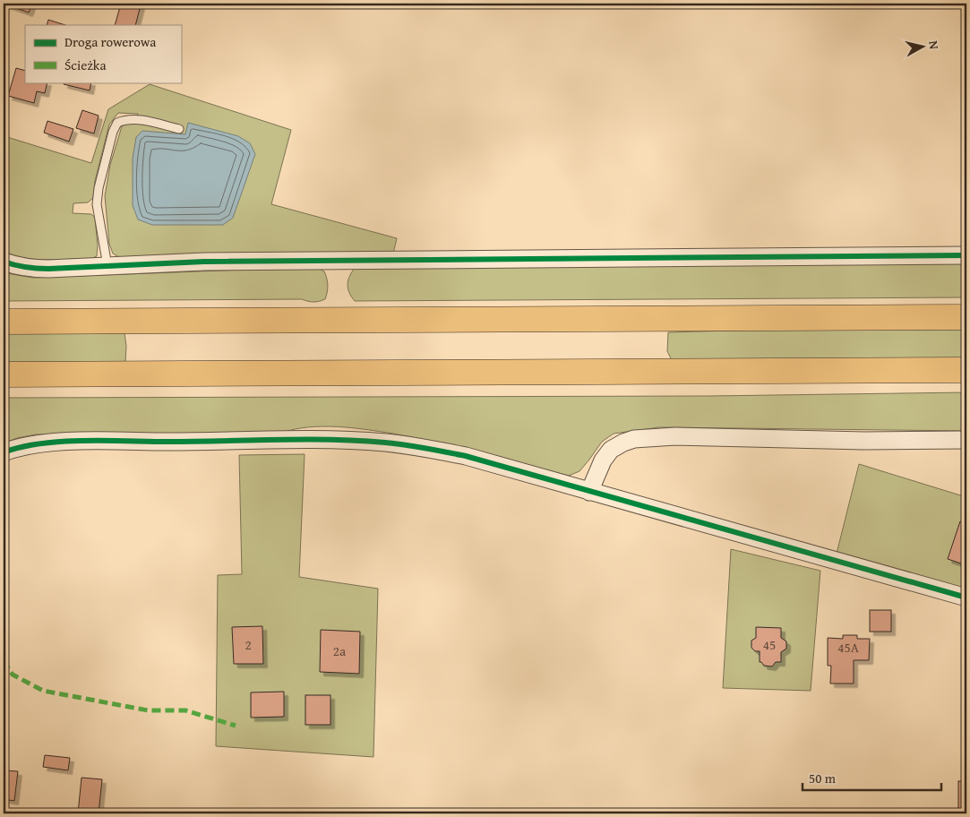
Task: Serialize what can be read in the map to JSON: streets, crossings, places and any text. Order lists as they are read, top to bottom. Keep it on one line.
{"house_numbers":["2","45","45A","2a"],"legend":["Droga rowerowa","Ścieżka"],"scale_bar":"50 m","north":"right"}
